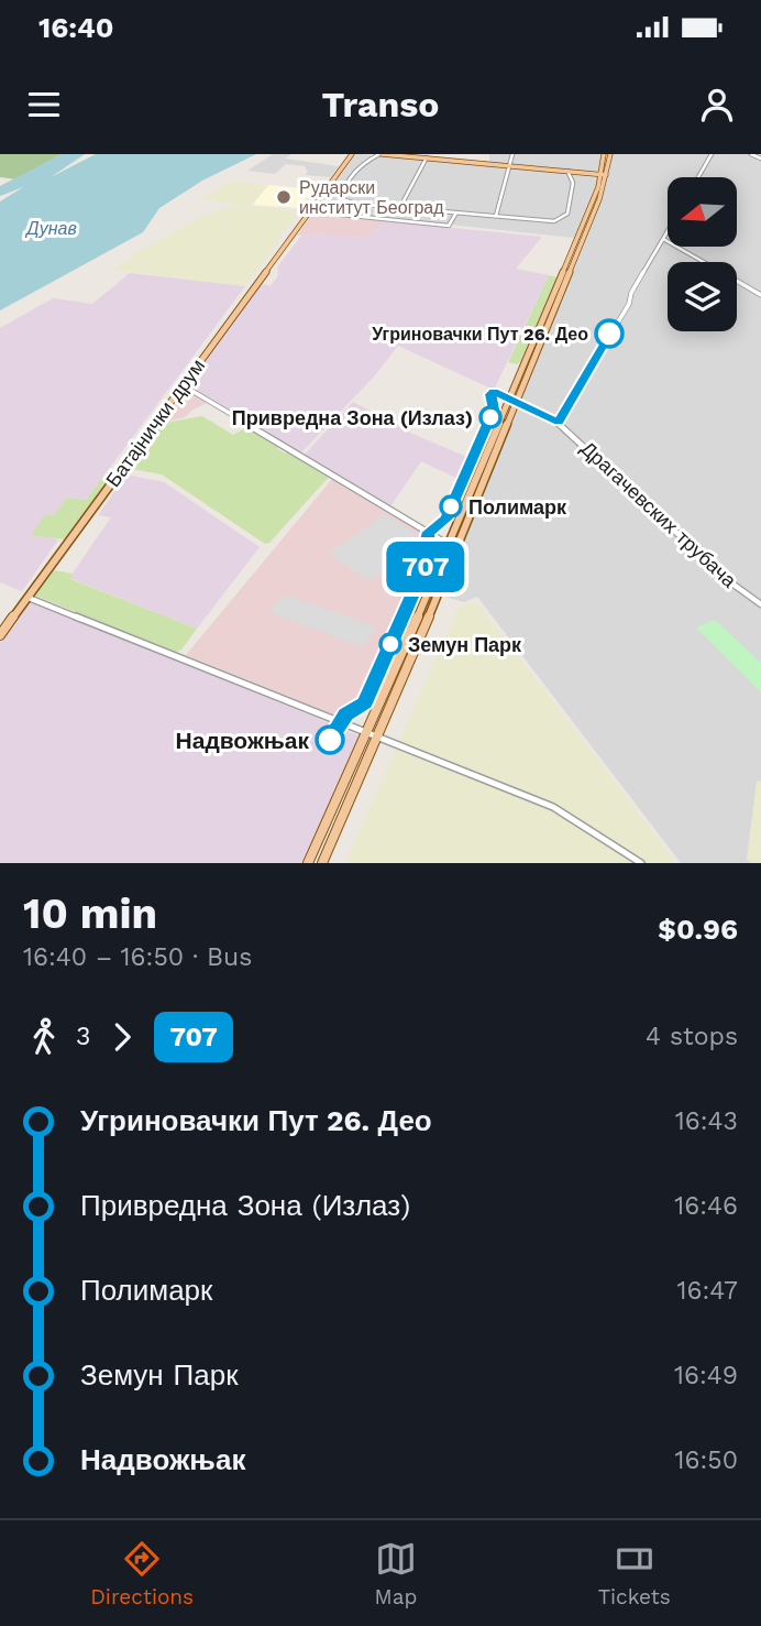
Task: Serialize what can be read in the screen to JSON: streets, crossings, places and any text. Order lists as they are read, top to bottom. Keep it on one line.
{"streets":{"main road":["Батајнички друм"],"street":["Драгачевских трубача"]},"water":["Дунав"],"places":["Рударски институт Београд","Угриновачки Пут 26. Део","Привредна Зона (Излаз)","Полимарк","Земун Парк","Надвожњак"],"lines":["bus line 707"],"north":"left","page":{"status":"16:40","header":"Transo","on_map":"707","heading":["10 min","16:40 – 16:50 · Bus","$0.96"],"legs":["3","707","4 stops"],"list":[{"name":"Угриновачки Пут 26. Део","value":"16:43"},{"name":"Привредна Зона (Излаз)","value":"16:46"},{"name":"Полимарк","value":"16:47"},{"name":"Земун Парк","value":"16:49"},{"name":"Надвожњак","value":"16:50"}],"tabs":["Directions","Map","Tickets"]}}
